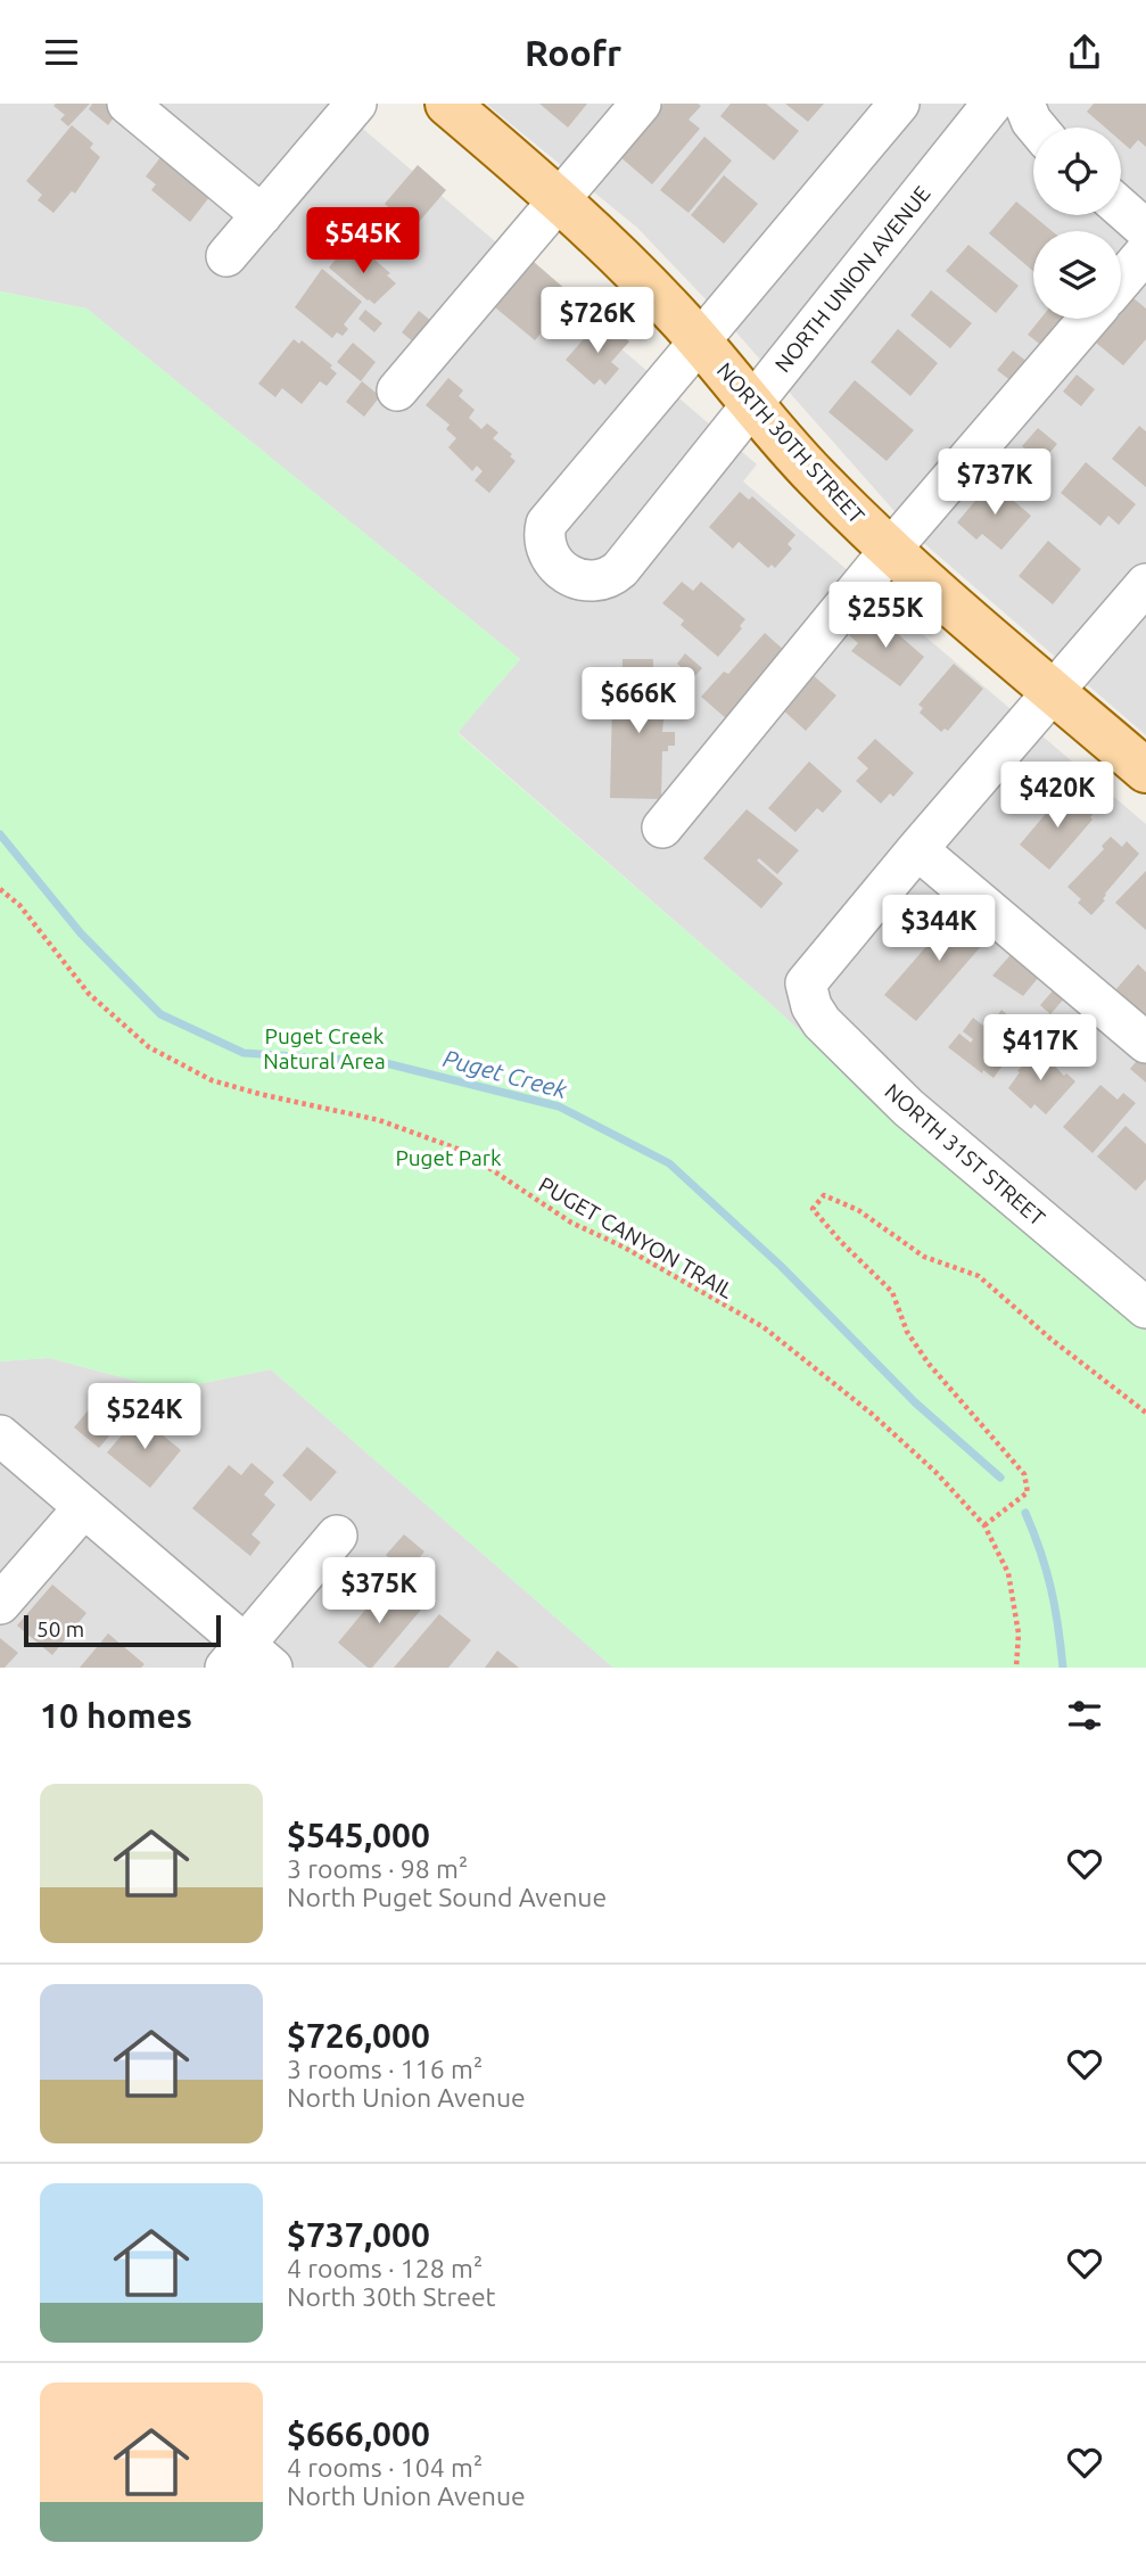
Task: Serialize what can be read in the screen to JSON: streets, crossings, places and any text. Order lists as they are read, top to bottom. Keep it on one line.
{"streets":{"main road":["NORTH 30TH STREET"],"street":["NORTH UNION AVENUE","NORTH 31ST STREET"],"path":["PUGET CANYON TRAIL"]},"crossings":[["NORTH UNION AVENUE","NORTH 30TH STREET"]],"water":["Puget Creek"],"parks":["Puget Creek Natural Area","Puget Park"],"scale_bar":"50 m","page":{"header":"Roofr","price":["$545K","$726K","$737K","$255K","$666K","$420K","$344K","$417K","$524K","$375K"],"scale":"50 m","heading":"10 homes","list":[{"name":"$545,000","note":"3 rooms · 98 m² · North Puget Sound Avenue"},{"name":"$726,000","note":"3 rooms · 116 m² · North Union Avenue"},{"name":"$737,000","note":"4 rooms · 128 m² · North 30th Street"},{"name":"$666,000","note":"4 rooms · 104 m² · North Union Avenue"}]}}
